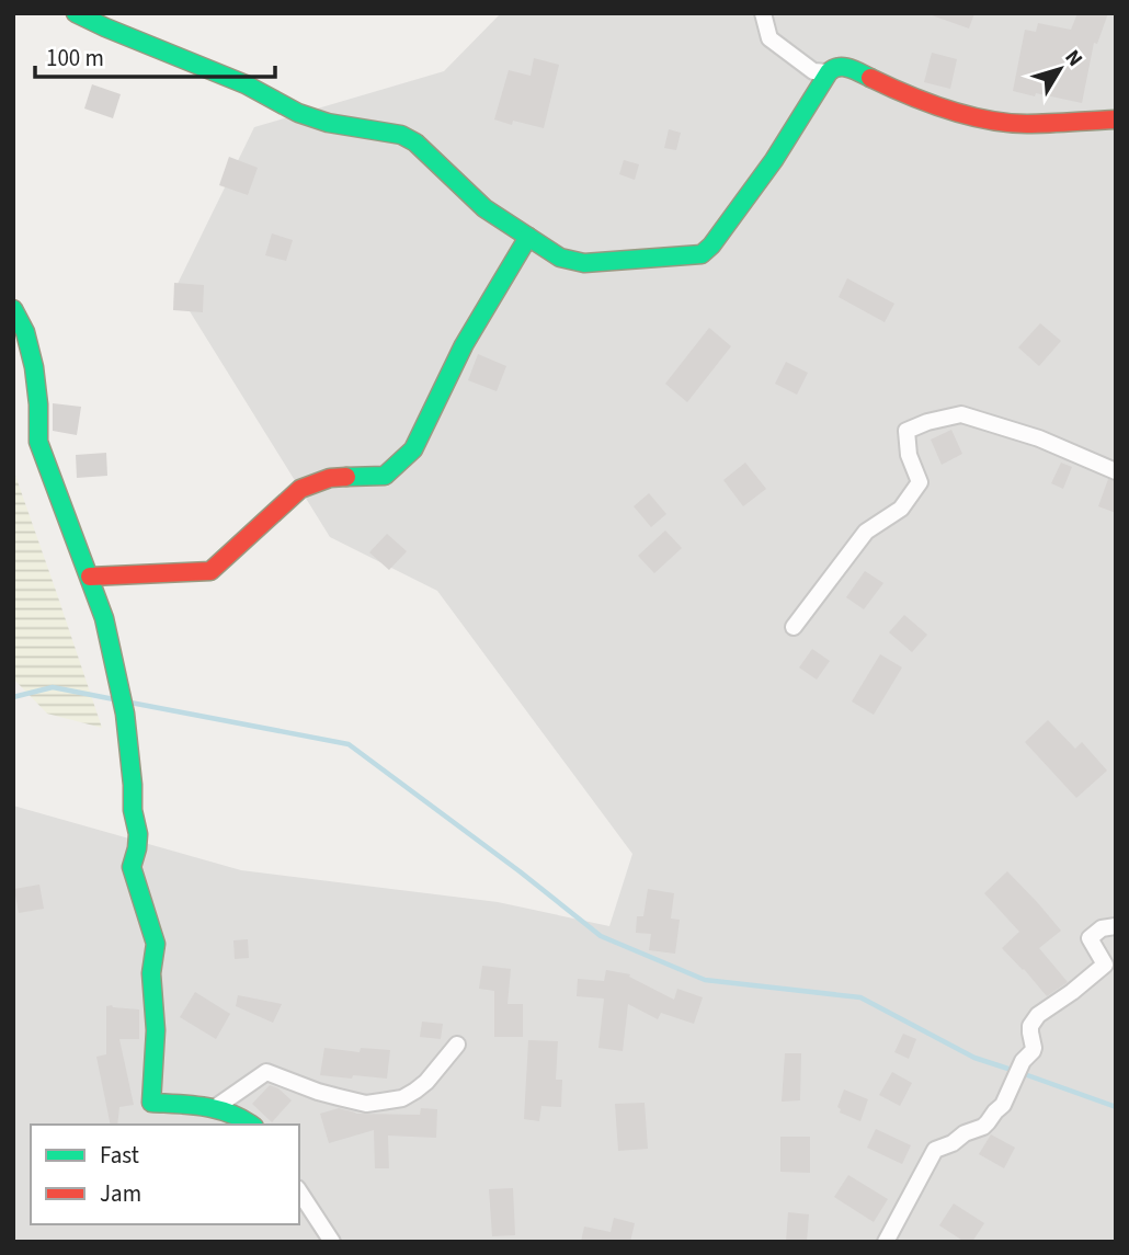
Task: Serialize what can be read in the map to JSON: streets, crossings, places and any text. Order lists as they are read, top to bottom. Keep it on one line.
{"legend":["Fast","Jam"],"scale_bar":"100 m","north":"top right"}
